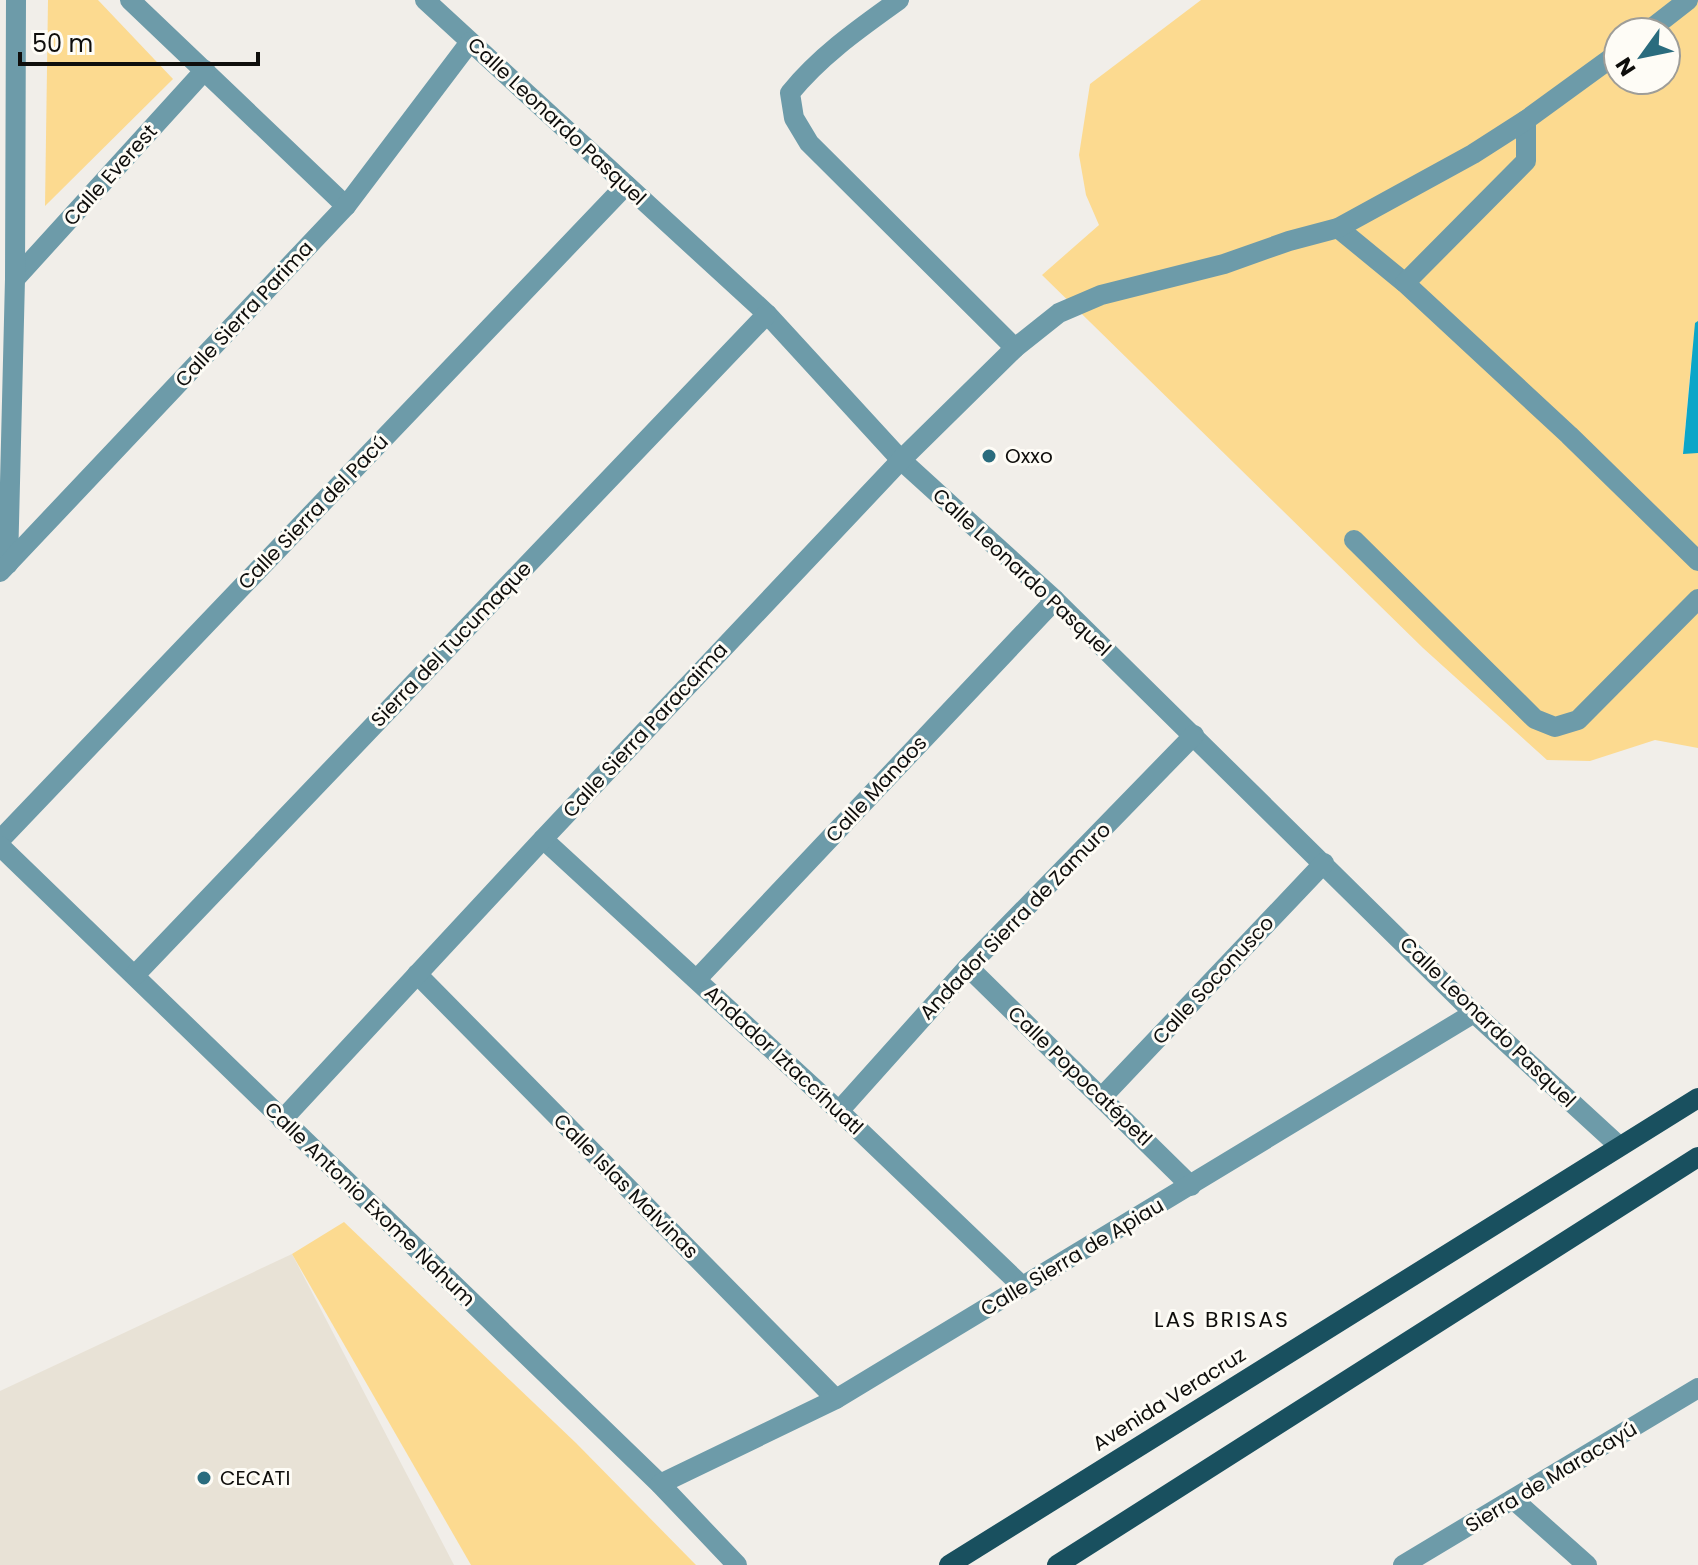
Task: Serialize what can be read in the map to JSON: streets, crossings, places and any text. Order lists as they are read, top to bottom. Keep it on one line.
{"streets":{"main road":["Avenida Veracruz"],"street":["Calle Leonardo Pasquel","Calle Everest","Calle Sierra Parima","Calle Sierra del Pacú","Sierra del Tucumaque","Calle Sierra Paracaima","Calle Manaos","Andador Sierra de Zamuro","Calle Soconusco","Andador Iztaccíhuatl","Calle Popocatépetl","Calle Islas Malvinas","Calle Antonio Exome Nahum","Calle Sierra de Apiau","Sierra de Maracayú"]},"crossings":[["Calle Leonardo Pasquel","Calle Sierra Parima"],["Calle Leonardo Pasquel","Calle Sierra del Pacú"],["Calle Leonardo Pasquel","Sierra del Tucumaque"],["Calle Leonardo Pasquel","Calle Sierra Paracaima"],["Calle Leonardo Pasquel","Calle Manaos"],["Calle Leonardo Pasquel","Andador Sierra de Zamuro"],["Calle Leonardo Pasquel","Calle Soconusco"],["Calle Leonardo Pasquel","Calle Sierra de Apiau"],["Calle Leonardo Pasquel","Avenida Veracruz"],["Calle Sierra del Pacú","Calle Antonio Exome Nahum"],["Sierra del Tucumaque","Calle Antonio Exome Nahum"],["Calle Sierra Paracaima","Andador Iztaccíhuatl"],["Calle Sierra Paracaima","Calle Islas Malvinas"],["Calle Sierra Paracaima","Calle Antonio Exome Nahum"],["Calle Manaos","Andador Iztaccíhuatl"],["Andador Sierra de Zamuro","Andador Iztaccíhuatl"],["Andador Sierra de Zamuro","Calle Popocatépetl"],["Calle Soconusco","Calle Popocatépetl"],["Andador Iztaccíhuatl","Calle Sierra de Apiau"],["Calle Popocatépetl","Calle Sierra de Apiau"],["Calle Islas Malvinas","Calle Sierra de Apiau"],["Calle Antonio Exome Nahum","Calle Sierra de Apiau"]],"districts":["LAS BRISAS"],"places":["Oxxo","CECATI"],"scale_bar":"50 m","north":"bottom left"}
